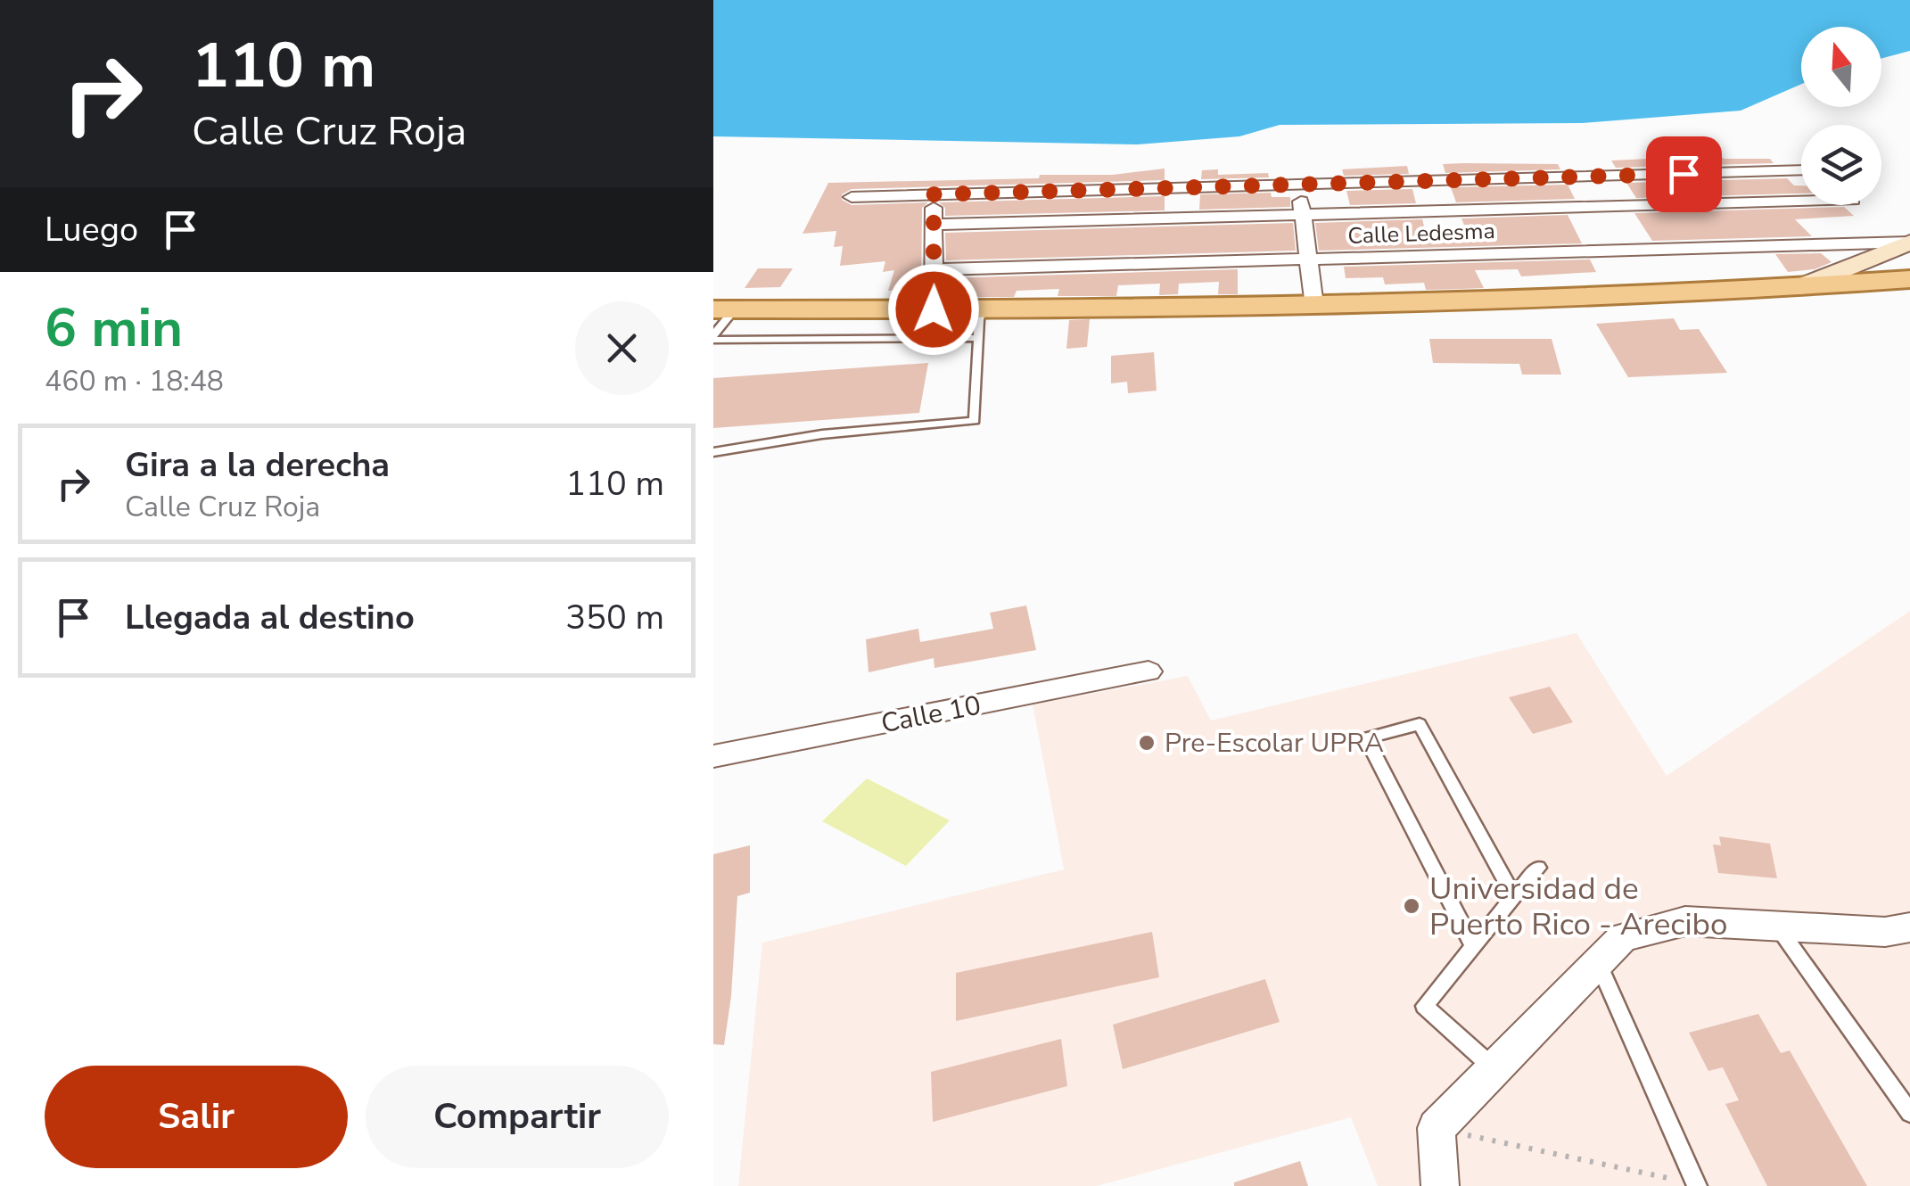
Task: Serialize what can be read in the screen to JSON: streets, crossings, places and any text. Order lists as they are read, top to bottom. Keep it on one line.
{"streets":{"street":["Calle Ledesma","Calle 10"]},"places":["Pre-Escolar UPRA","Universidad de Puerto Rico - Arecibo"],"north":"top","page":{"turn":["110 m","Calle Cruz Roja"],"then":"Luego","heading":["6 min","460 m · 18:48"],"list":[{"name":"Gira a la derecha","note":"Calle Cruz Roja","value":"110 m"},{"name":"Llegada al destino","value":"350 m"}],"buttons":["Salir","Compartir"]}}
